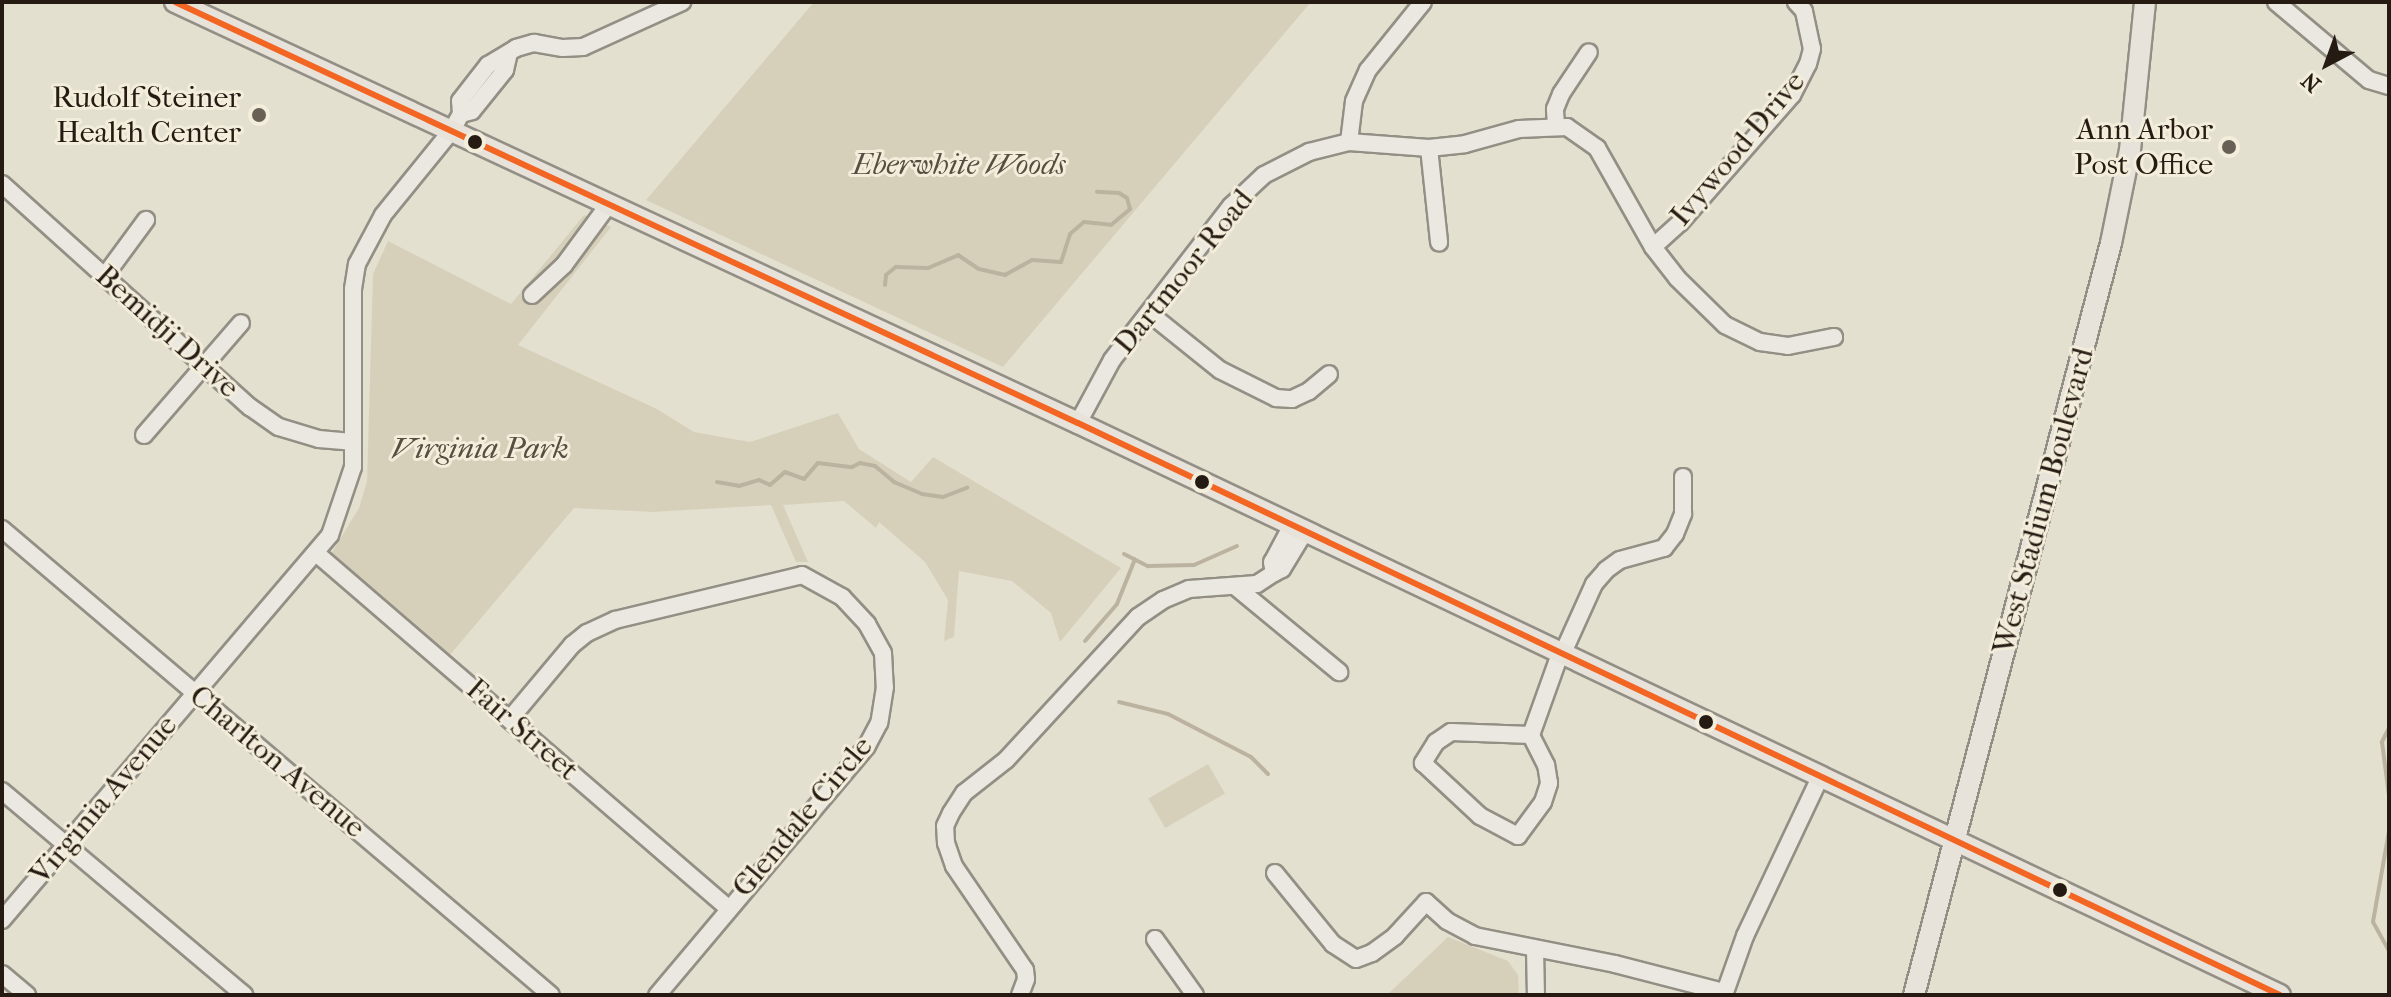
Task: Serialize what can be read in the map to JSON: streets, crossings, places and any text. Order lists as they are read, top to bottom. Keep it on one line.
{"streets":{"main road":["West Stadium Boulevard"],"street":["Ivywood Drive","Dartmoor Road","Bemidji Drive","Fair Street","Charlton Avenue","Virginia Avenue","Glendale Circle"]},"crossings":[["Bemidji Drive","Virginia Avenue"],["Fair Street","Virginia Avenue"],["Fair Street","Glendale Circle"],["Charlton Avenue","Virginia Avenue"]],"parks":["Eberwhite Woods","Virginia Park"],"places":["Rudolf Steiner Health Center","Ann Arbor Post Office"],"north":"bottom left"}
